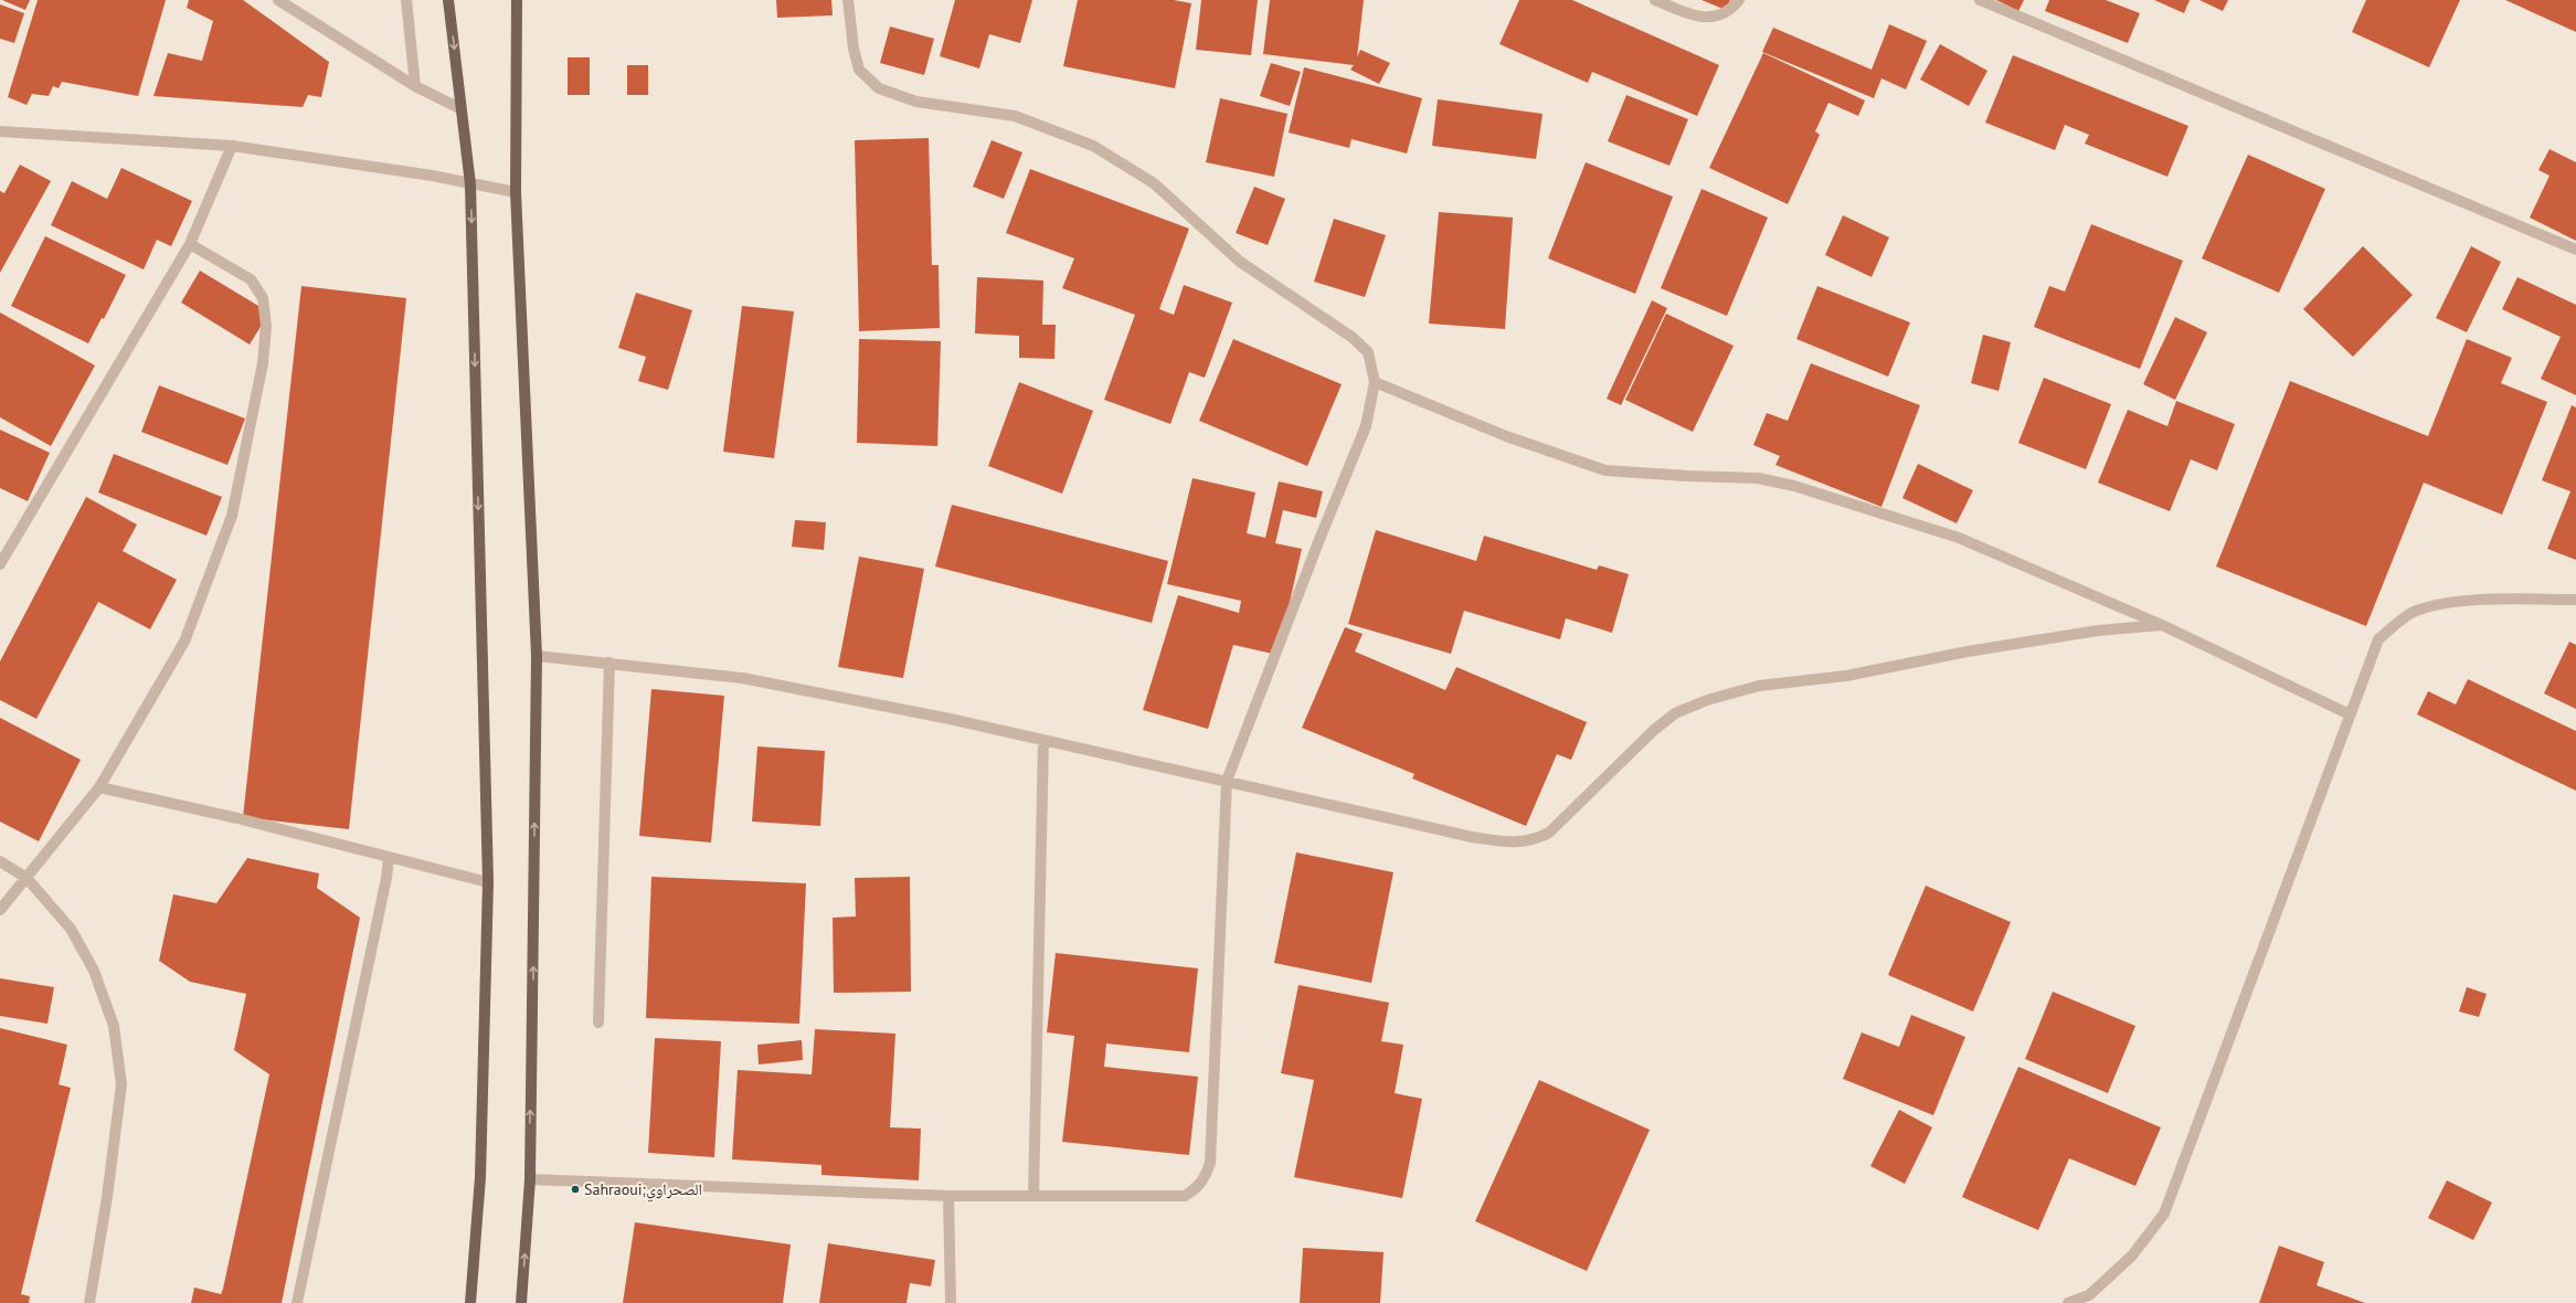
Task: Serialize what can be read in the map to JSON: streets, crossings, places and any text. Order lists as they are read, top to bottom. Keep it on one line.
{"places":["Sahraoui;الصحراوي"]}
